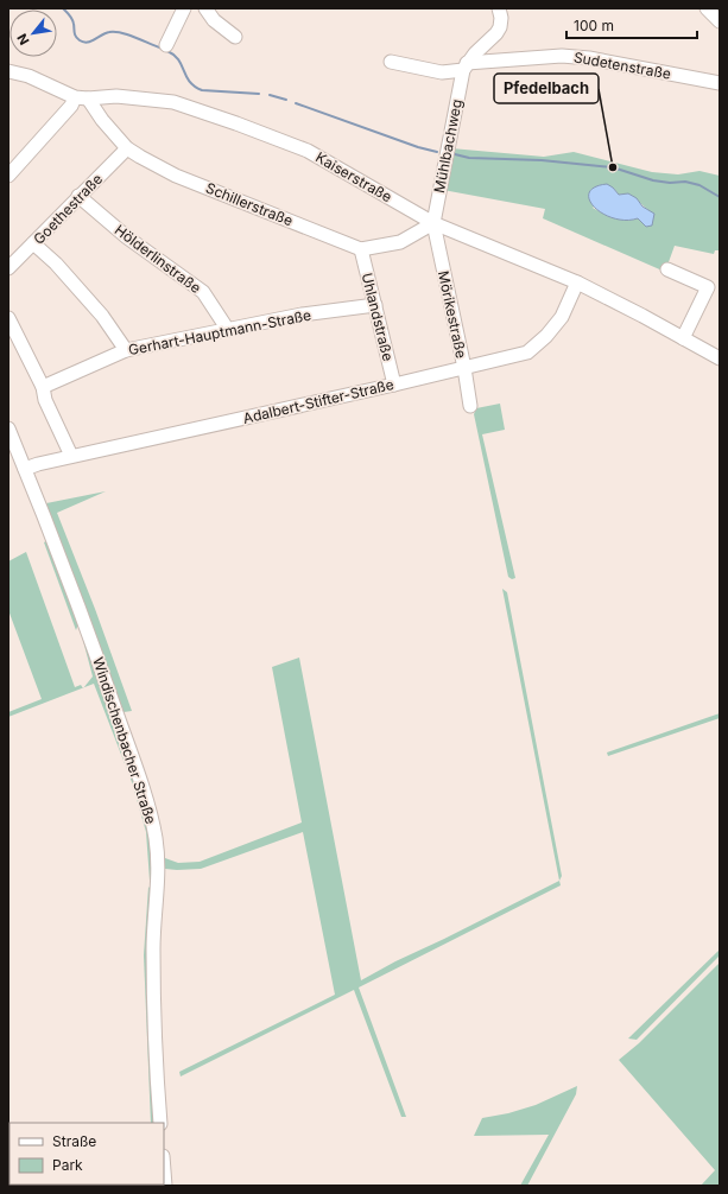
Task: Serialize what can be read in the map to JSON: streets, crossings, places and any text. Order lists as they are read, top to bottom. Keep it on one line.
{"streets":{"street":["Sudetenstraße","Mühlbachweg","Kaiserstraße","Schillerstraße","Goethestraße","Hölderlinstraße","Mörikestraße","Uhlandstraße","Gerhart-Hauptmann-Straße","Adalbert-Stifter-Straße","Windischenbacher Straße"]},"crossings":[["Sudetenstraße","Mühlbachweg"],["Mühlbachweg","Kaiserstraße"],["Mühlbachweg","Mörikestraße"],["Kaiserstraße","Schillerstraße"],["Kaiserstraße","Mörikestraße"],["Kaiserstraße","Adalbert-Stifter-Straße"],["Schillerstraße","Goethestraße"],["Schillerstraße","Uhlandstraße"],["Goethestraße","Hölderlinstraße"],["Hölderlinstraße","Gerhart-Hauptmann-Straße"],["Mörikestraße","Adalbert-Stifter-Straße"],["Uhlandstraße","Gerhart-Hauptmann-Straße"],["Uhlandstraße","Adalbert-Stifter-Straße"],["Adalbert-Stifter-Straße","Windischenbacher Straße"]],"places":["Pfedelbach"],"legend":["Straße","Park"],"scale_bar":"100 m","north":"bottom left"}
